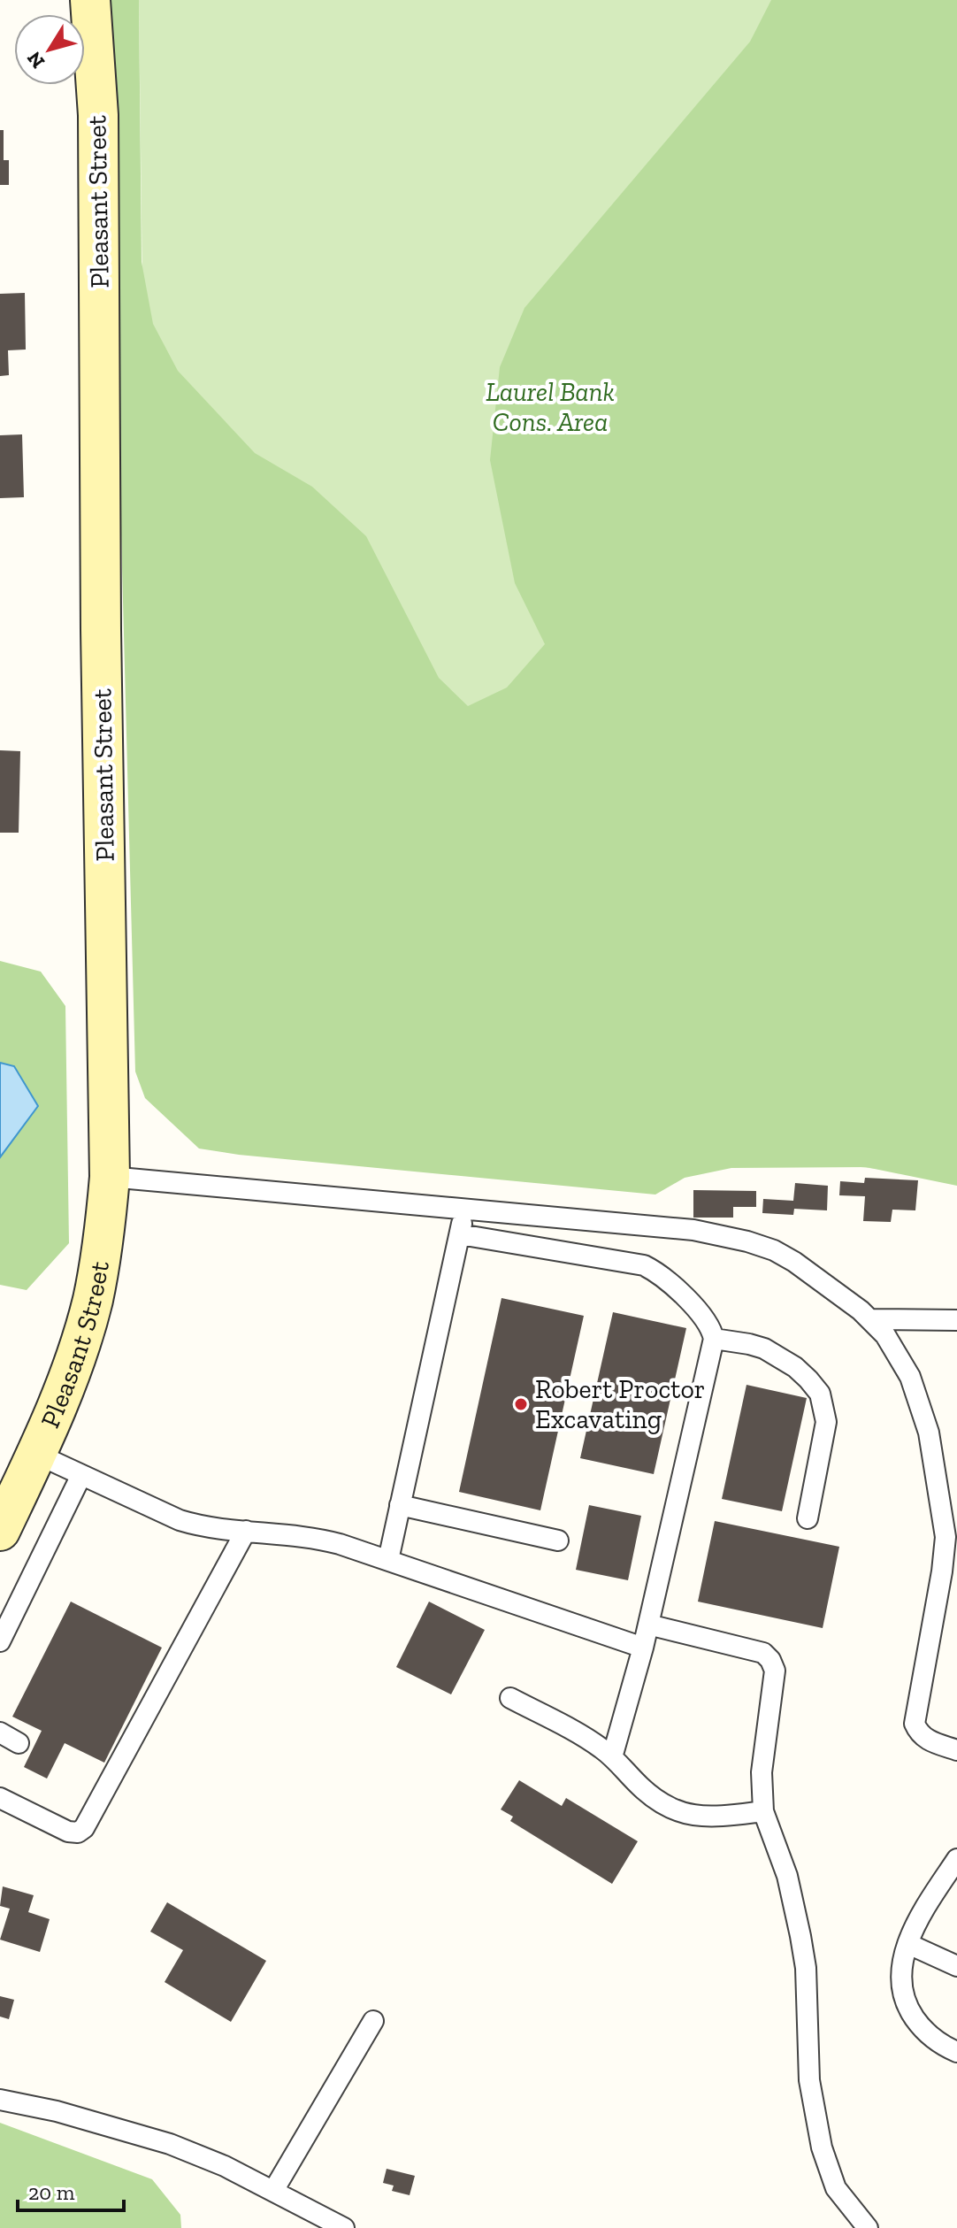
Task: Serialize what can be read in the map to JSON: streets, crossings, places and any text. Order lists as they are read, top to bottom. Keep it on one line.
{"streets":{"street":["Pleasant Street"]},"parks":["Laurel Bank Cons. Area"],"places":["Robert Proctor Excavating"],"scale_bar":"20 m","north":"bottom left"}
